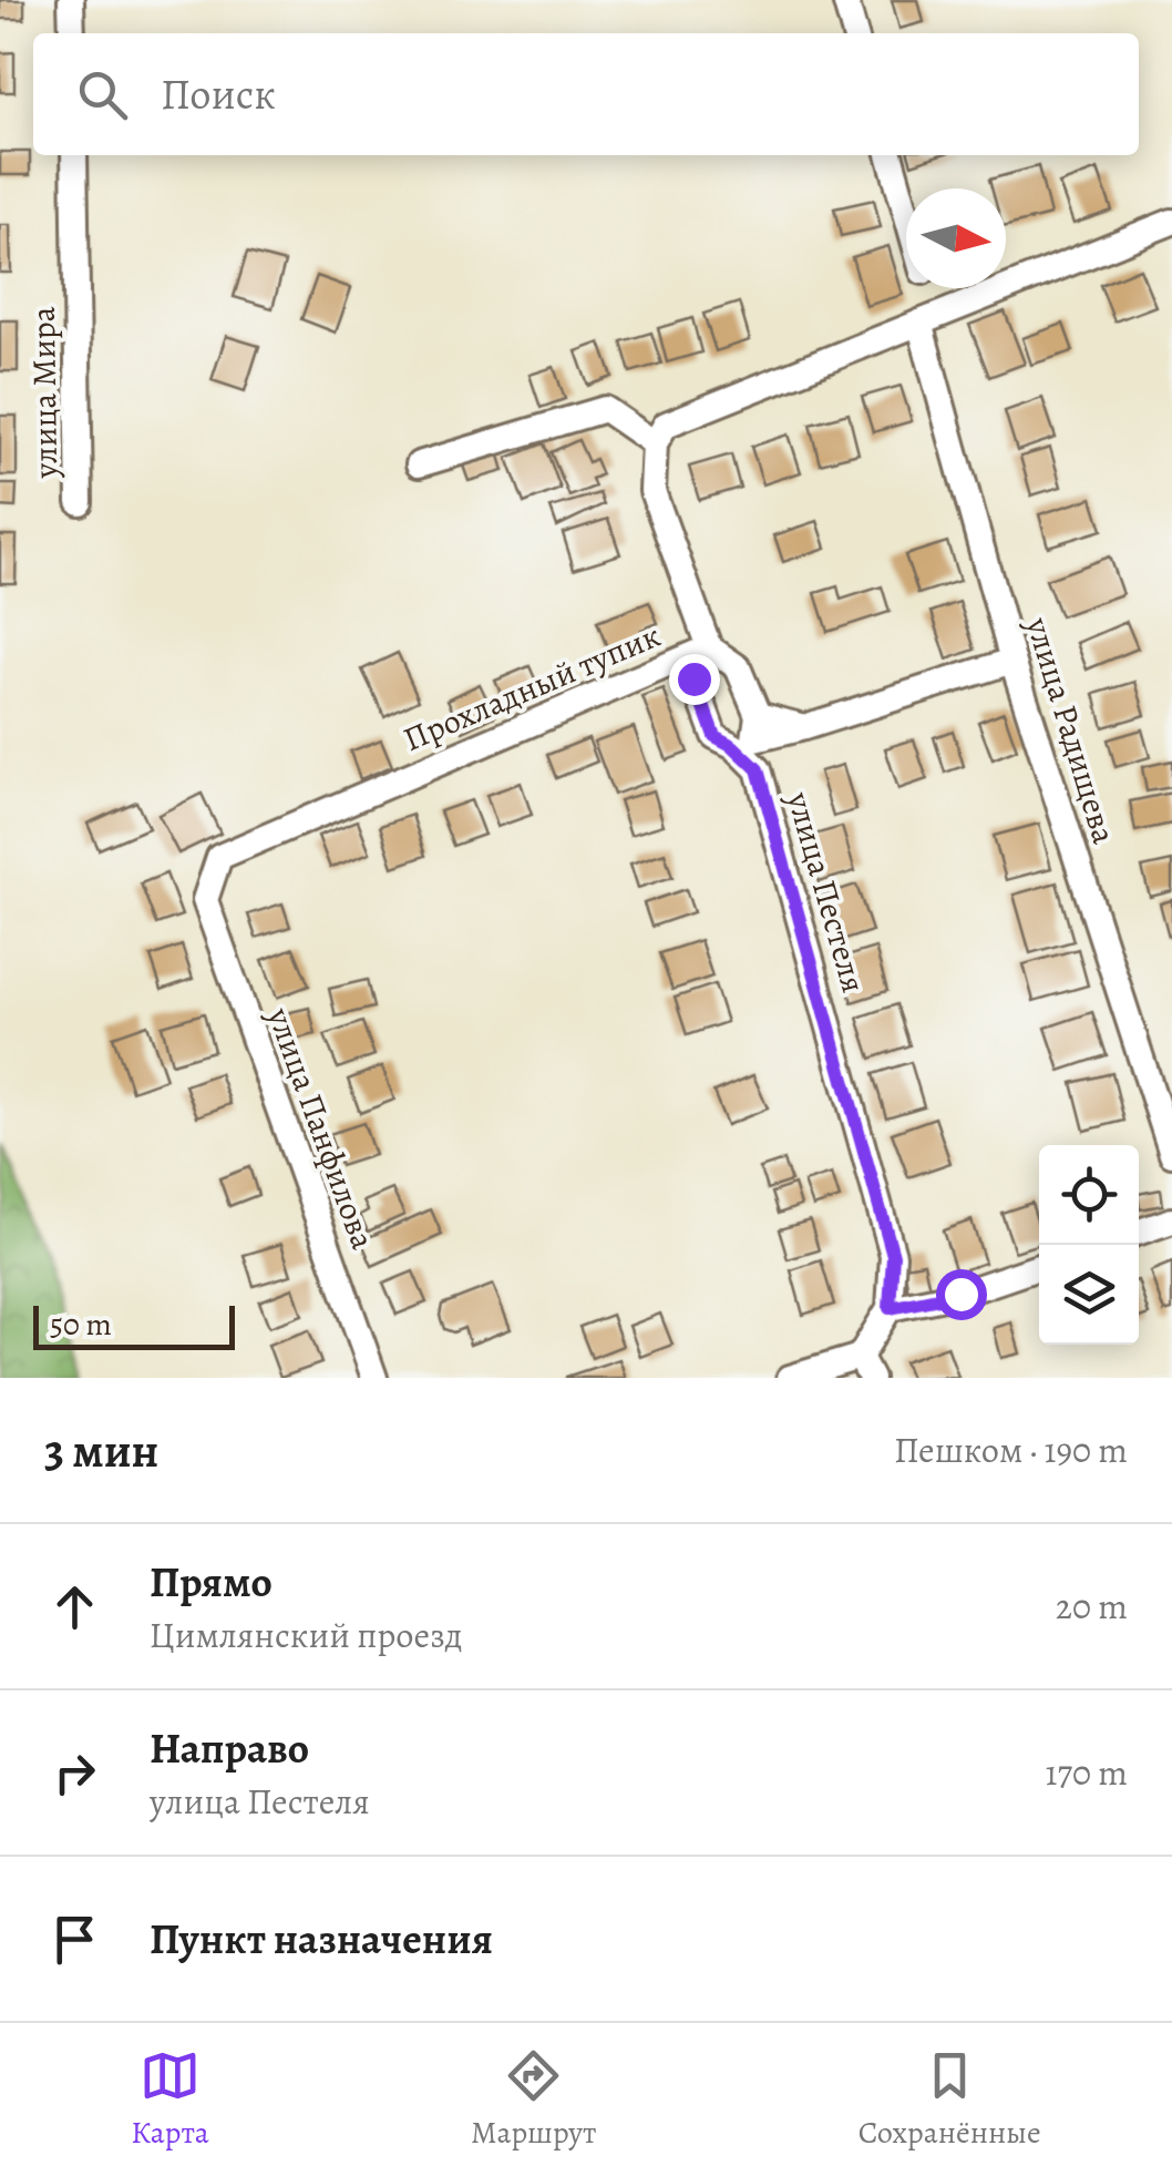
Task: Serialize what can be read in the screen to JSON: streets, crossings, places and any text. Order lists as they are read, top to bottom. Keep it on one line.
{"streets":{"street":["улица Мира","Прохладный тупик","улица Радищева","улица Пестеля","улица Панфилова"]},"crossings":[["Прохладный тупик","улица Пестеля"],["Прохладный тупик","улица Панфилова"]],"scale_bar":"50 m","north":"right","page":{"search":"Поиск","scale":"50 m","heading":["3 мин","Пешком · 190 m"],"list":[["Прямо","Цимлянский проезд","20 m"],["Направо","улица Пестеля","170 m"],"Пункт назначения"],"nav":["Карта","Маршрут","Сохранённые"]}}
